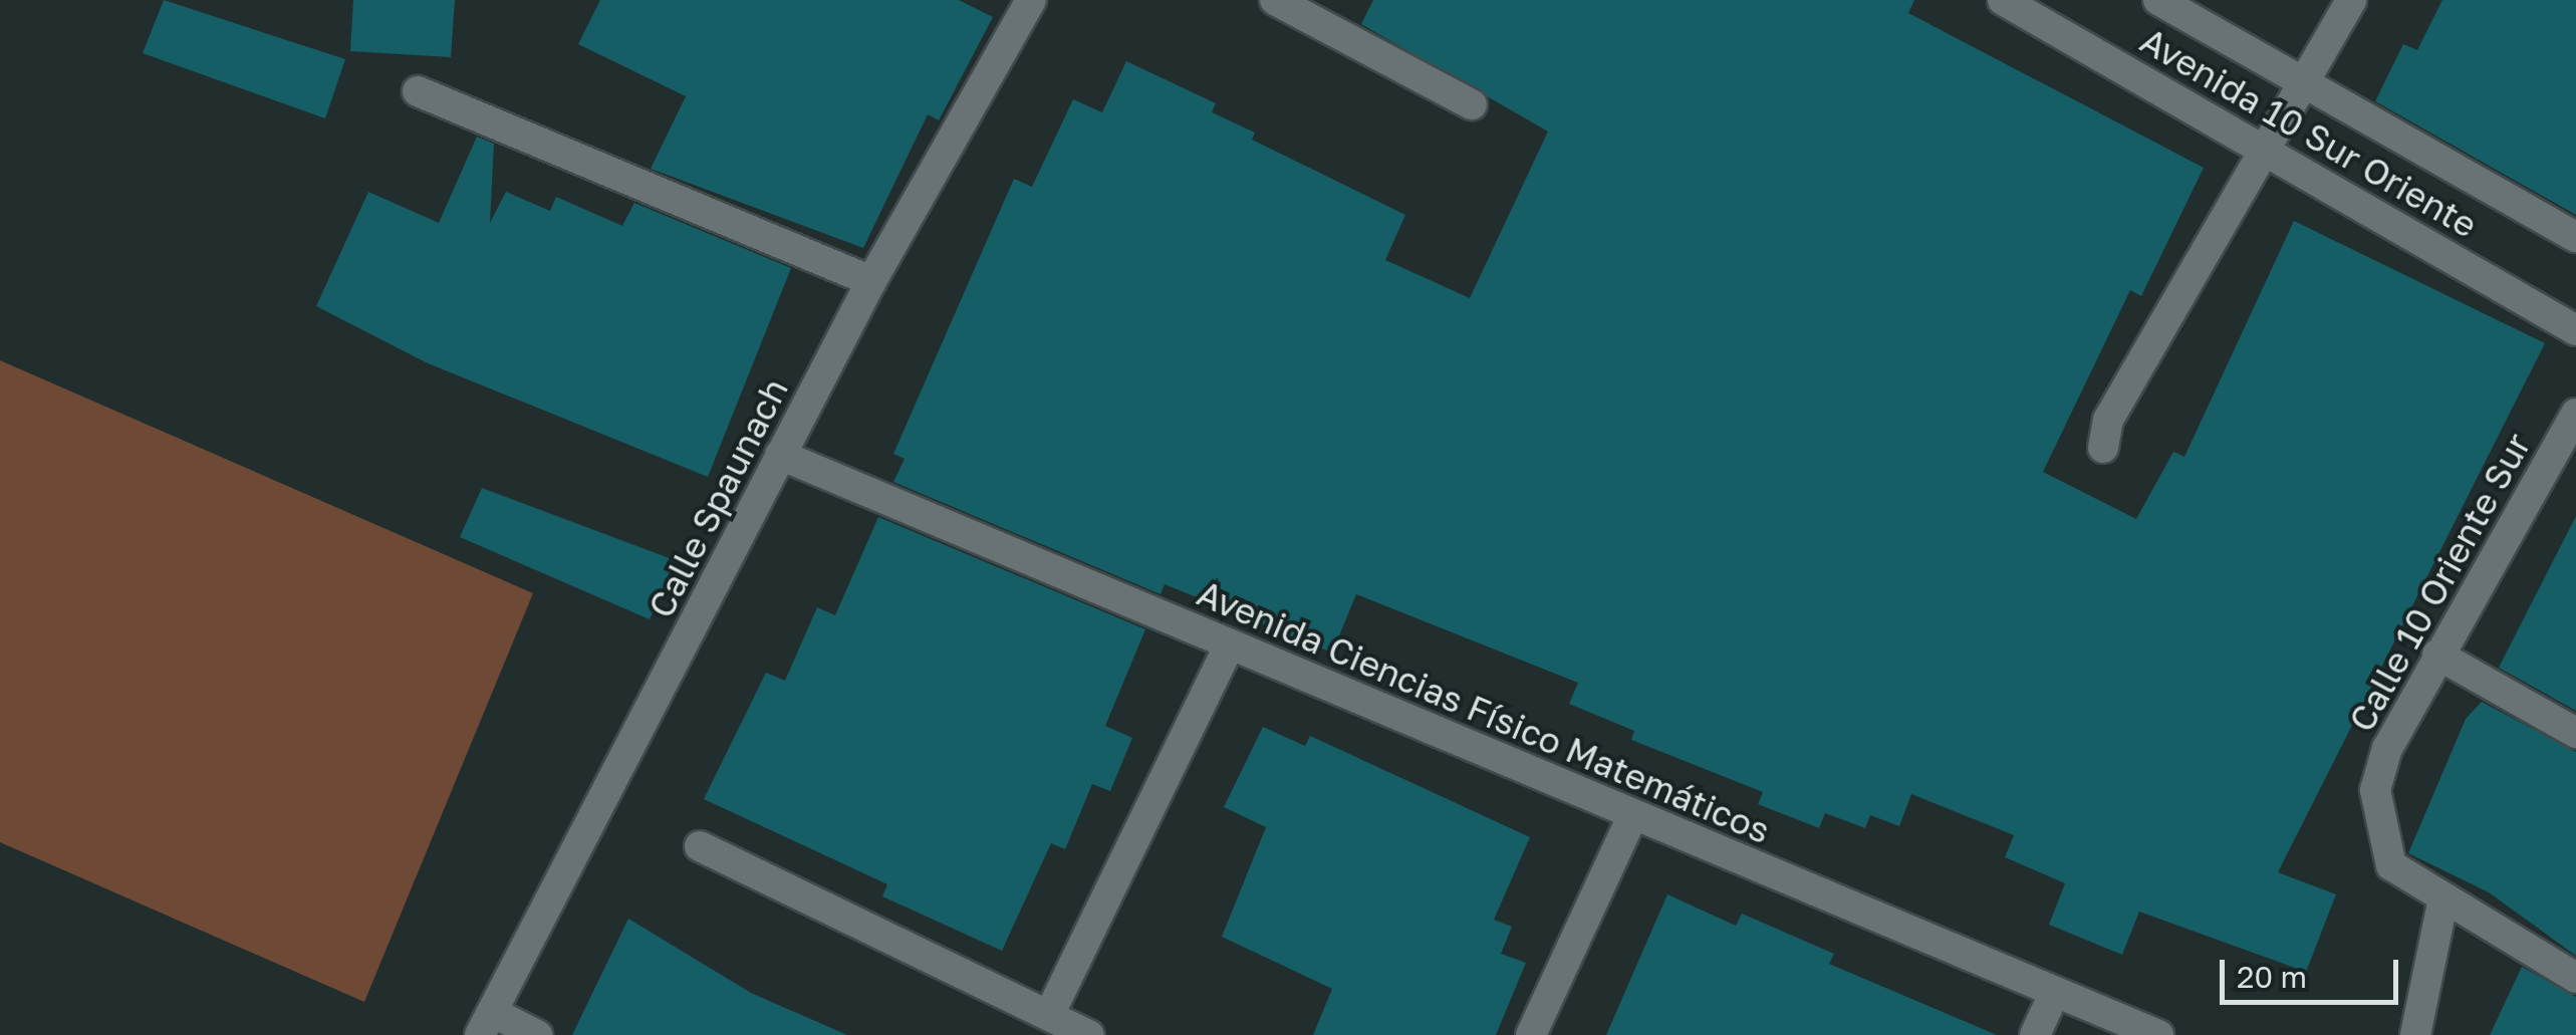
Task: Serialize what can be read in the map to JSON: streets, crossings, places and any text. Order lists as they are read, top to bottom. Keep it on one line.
{"streets":{"street":["Avenida 10 Sur Oriente","Calle Spaunach","Calle 10 Oriente Sur","Avenida Ciencias Físico Matemáticos"]},"crossings":[["Calle Spaunach","Avenida Ciencias Físico Matemáticos"]],"scale_bar":"20 m"}
